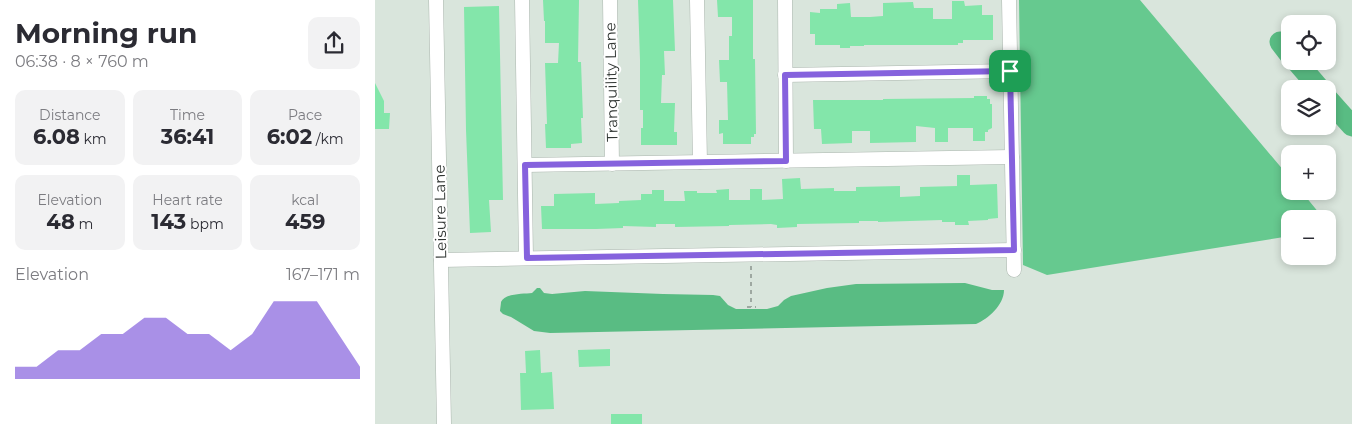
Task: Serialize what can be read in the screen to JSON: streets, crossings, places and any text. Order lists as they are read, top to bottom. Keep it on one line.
{"streets":{"street":["Tranquility Lane","Leisure Lane"]},"page":{"heading":["Morning run","06:38 · 8 × 760 m"],"map_buttons":["+","−"],"stats":[["Distance","6.08 km"],["Time","36:41"],["Pace","6:02 /km"],["Elevation","48 m"],["Heart rate","143 bpm"],["kcal","459"]],"chart":["Elevation","167–171 m"]}}
